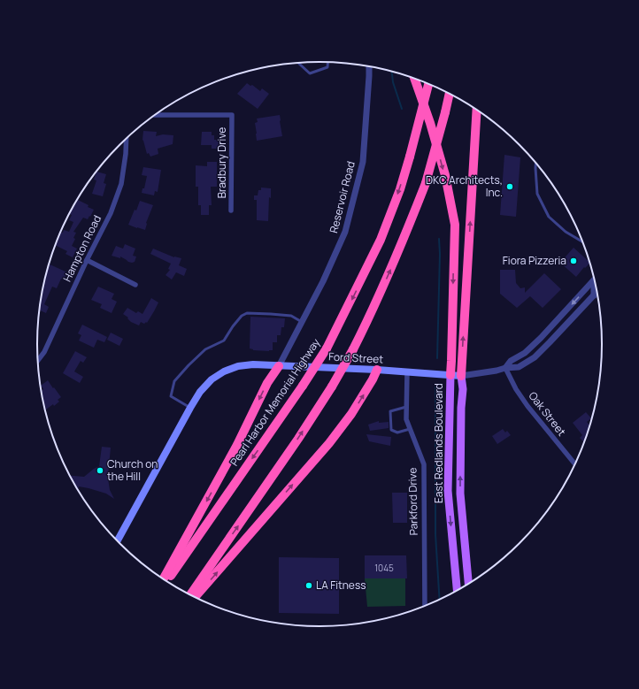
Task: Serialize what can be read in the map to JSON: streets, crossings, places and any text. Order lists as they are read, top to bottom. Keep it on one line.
{"streets":{"highway":["Pearl Harbor Memorial Highway"],"main road":["Ford Street","East Redlands Boulevard"],"street":["Bradbury Drive","Reservoir Road","Hampton Road","Oak Street","Parkford Drive"]},"crossings":[["Reservoir Road","Ford Street"],["Ford Street","Oak Street"],["Ford Street","East Redlands Boulevard"],["Ford Street","Parkford Drive"]],"places":["DKC Architects, Inc.","Fiora Pizzeria","Church on the Hill","LA Fitness"],"house_numbers":["1045"]}
